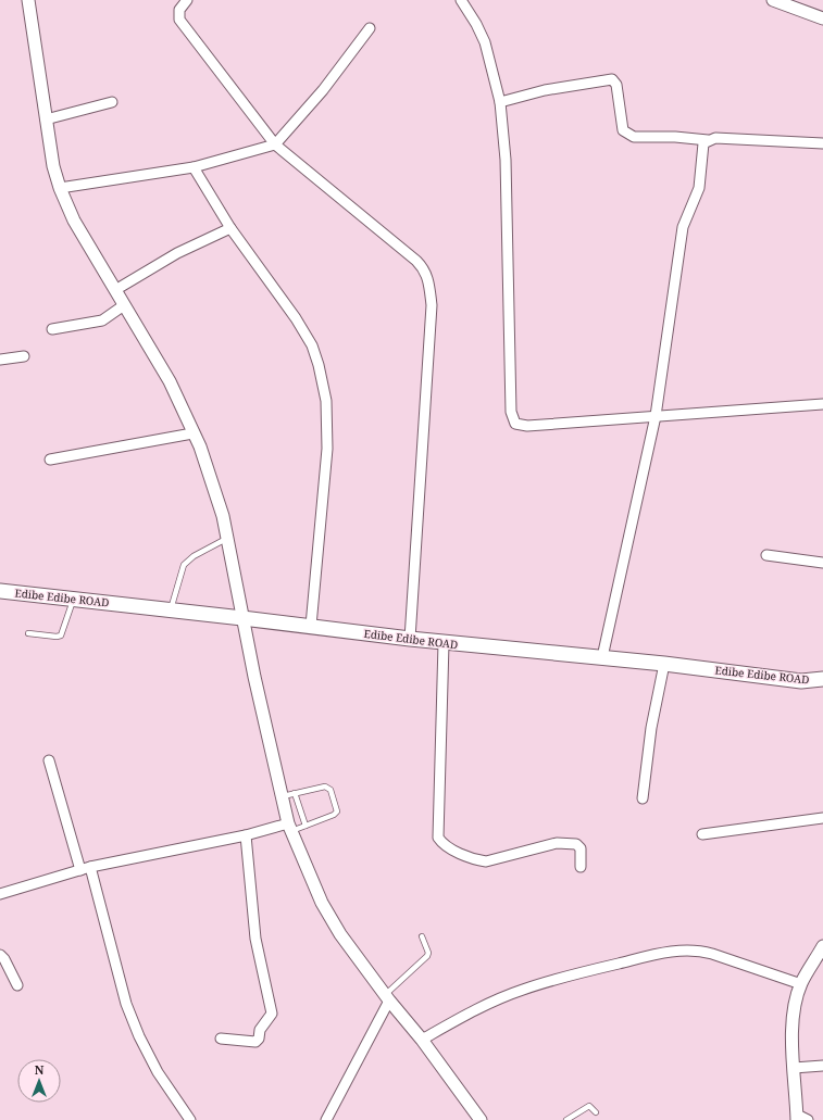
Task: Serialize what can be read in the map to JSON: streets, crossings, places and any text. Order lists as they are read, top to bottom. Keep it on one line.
{"streets":{"main road":["Edibe Edibe ROAD"]},"north":"top"}
